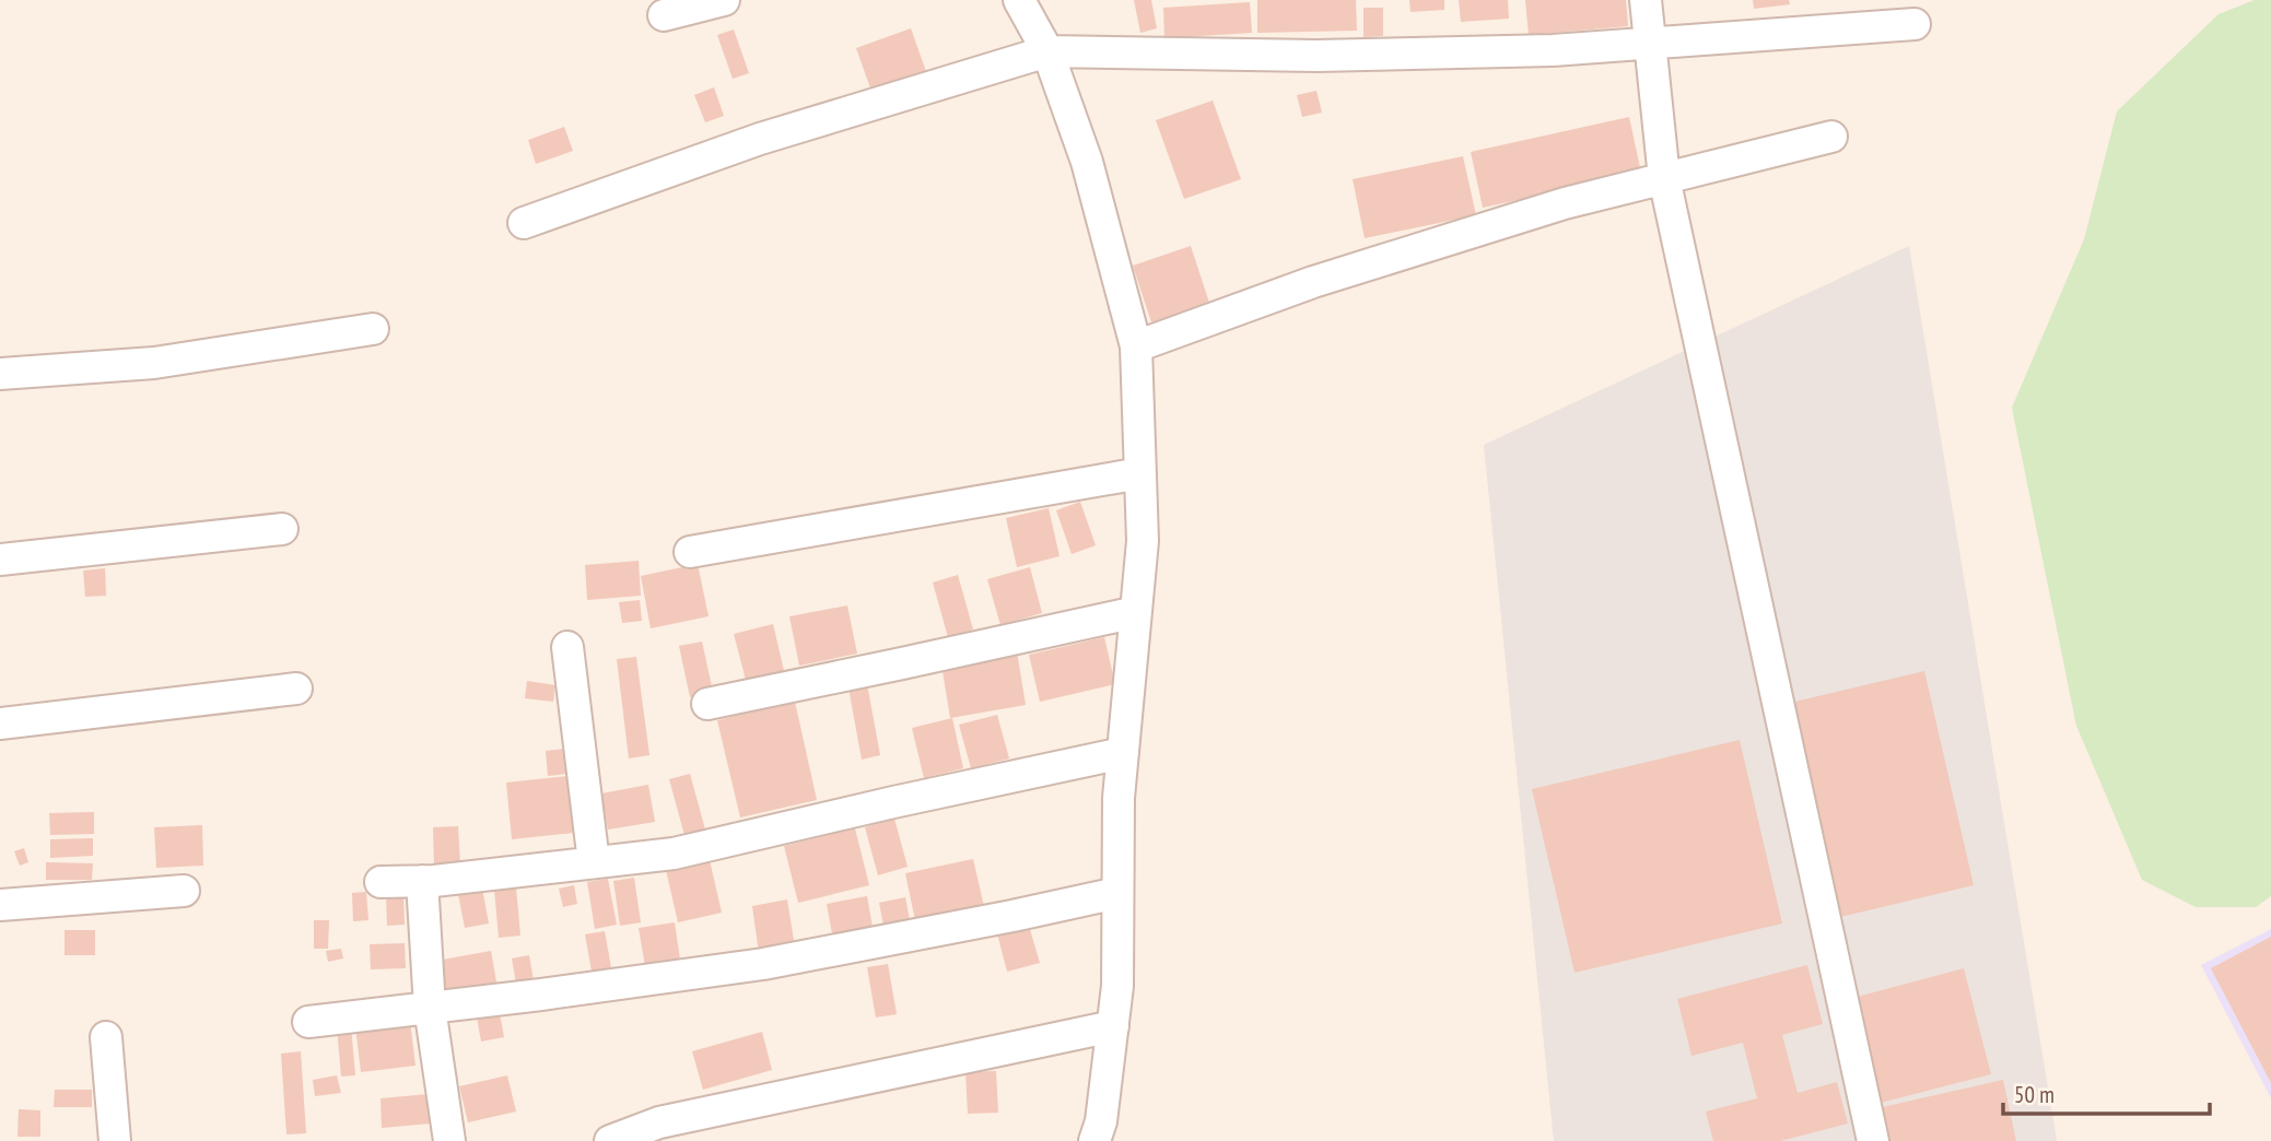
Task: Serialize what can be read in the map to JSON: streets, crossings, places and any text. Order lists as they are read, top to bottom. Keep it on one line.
{"scale_bar":"50 m"}
